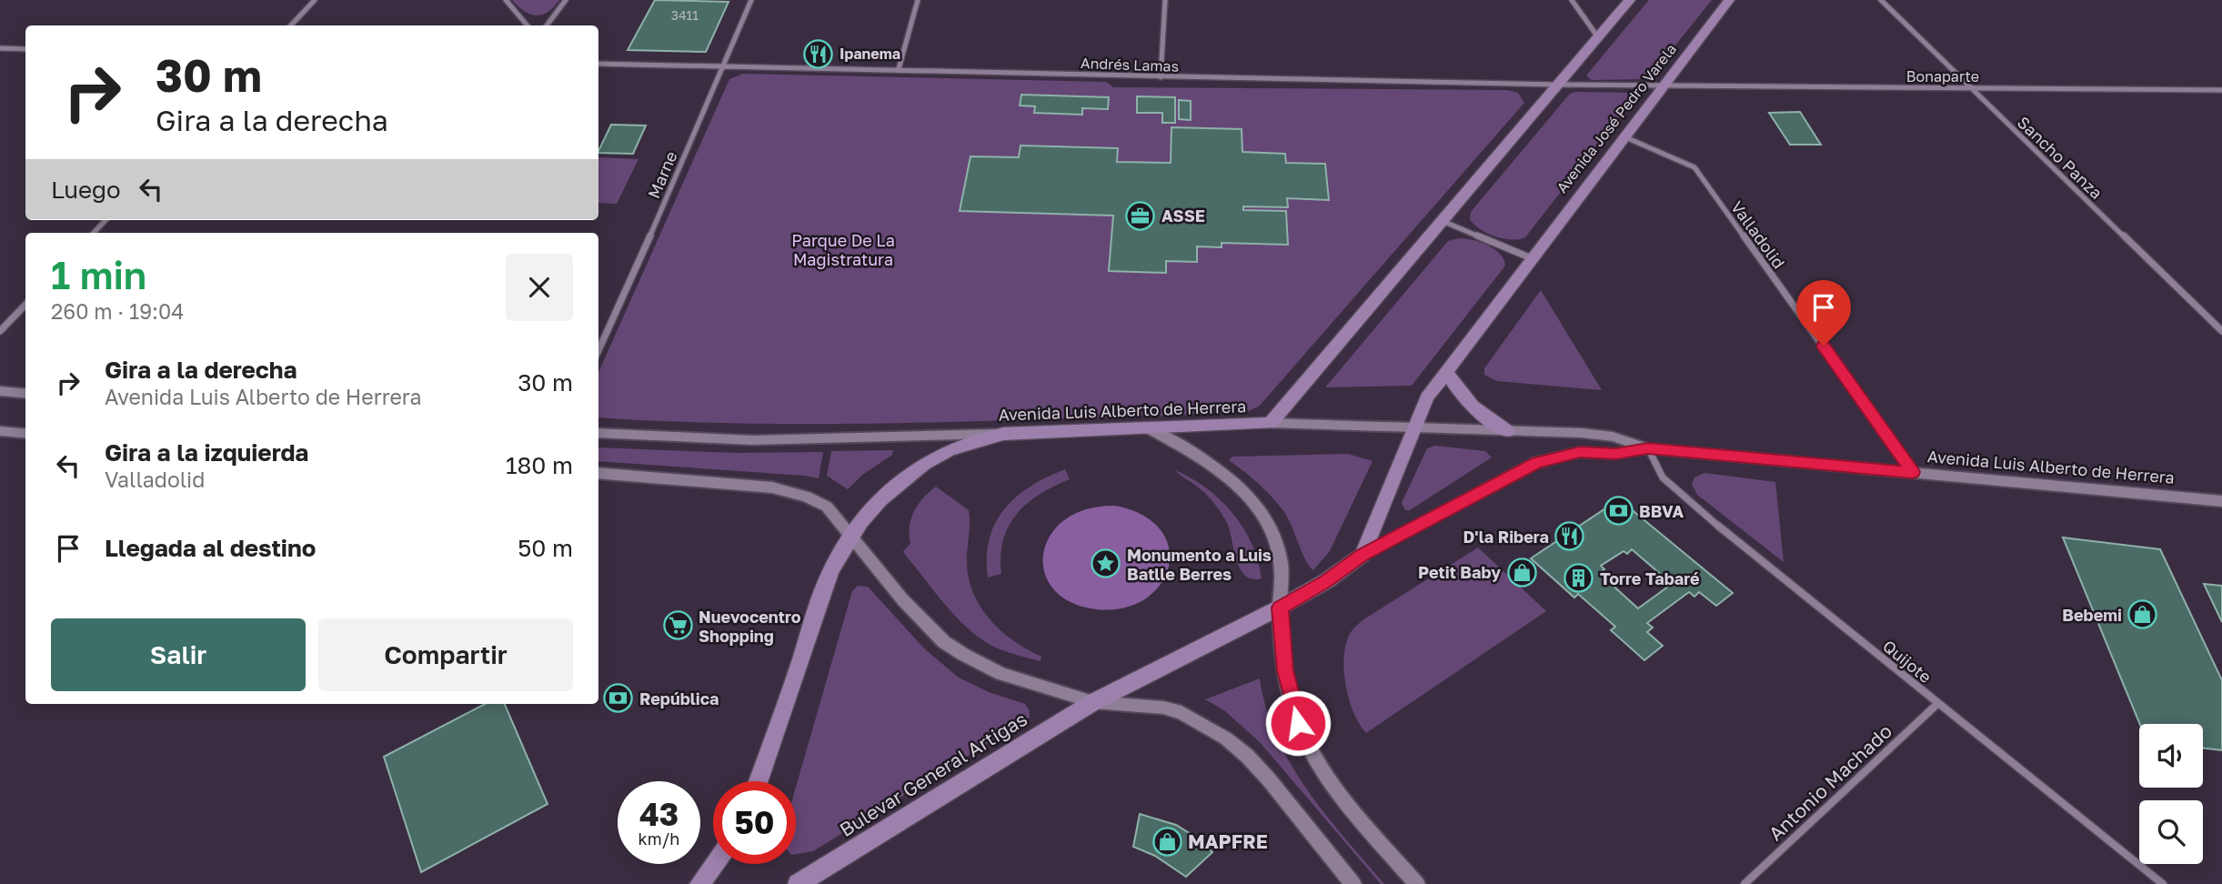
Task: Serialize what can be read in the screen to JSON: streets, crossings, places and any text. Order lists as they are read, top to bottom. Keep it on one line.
{"streets":{"main road":["Avenida José Pedro Varela","Avenida Luis Alberto de Herrera","Bulevar General Artigas"],"street":["Andrés Lamas","Bonaparte","Sancho Panza","Marne","Valladolid","Quijote","Antonio Machado"]},"crossings":[["Andrés Lamas","Bonaparte"],["Andrés Lamas","Avenida José Pedro Varela"],["Andrés Lamas","Marne"],["Bonaparte","Avenida José Pedro Varela"],["Bonaparte","Sancho Panza"],["Avenida José Pedro Varela","Valladolid"],["Avenida José Pedro Varela","Avenida Luis Alberto de Herrera"],["Valladolid","Avenida Luis Alberto de Herrera"],["Avenida Luis Alberto de Herrera","Quijote"],["Avenida Luis Alberto de Herrera","Bulevar General Artigas"],["Quijote","Antonio Machado"]],"parks":["Parque De La Magistratura"],"places":{"restaurant":["Ipanema","D'la Ribera"],"office":["ASSE"],"bank":["BBVA","República"],"place":["Monumento a Luis Batlle Berres"],"shop":["Petit Baby","Bebemi","MAPFRE"],"building":["Torre Tabaré"],"supermarket":["Nuevocentro Shopping"]},"house_numbers":["3411"],"page":{"turn":["30 m","Gira a la derecha"],"then":"Luego","heading":["1 min","260 m · 19:04"],"list":[{"name":"Gira a la derecha","note":"Avenida Luis Alberto de Herrera","value":"30 m"},{"name":"Gira a la izquierda","note":"Valladolid","value":"180 m"},{"name":"Llegada al destino","value":"50 m"}],"buttons":["Salir","Compartir"],"speed":"43 km/h","limit":"50"}}
